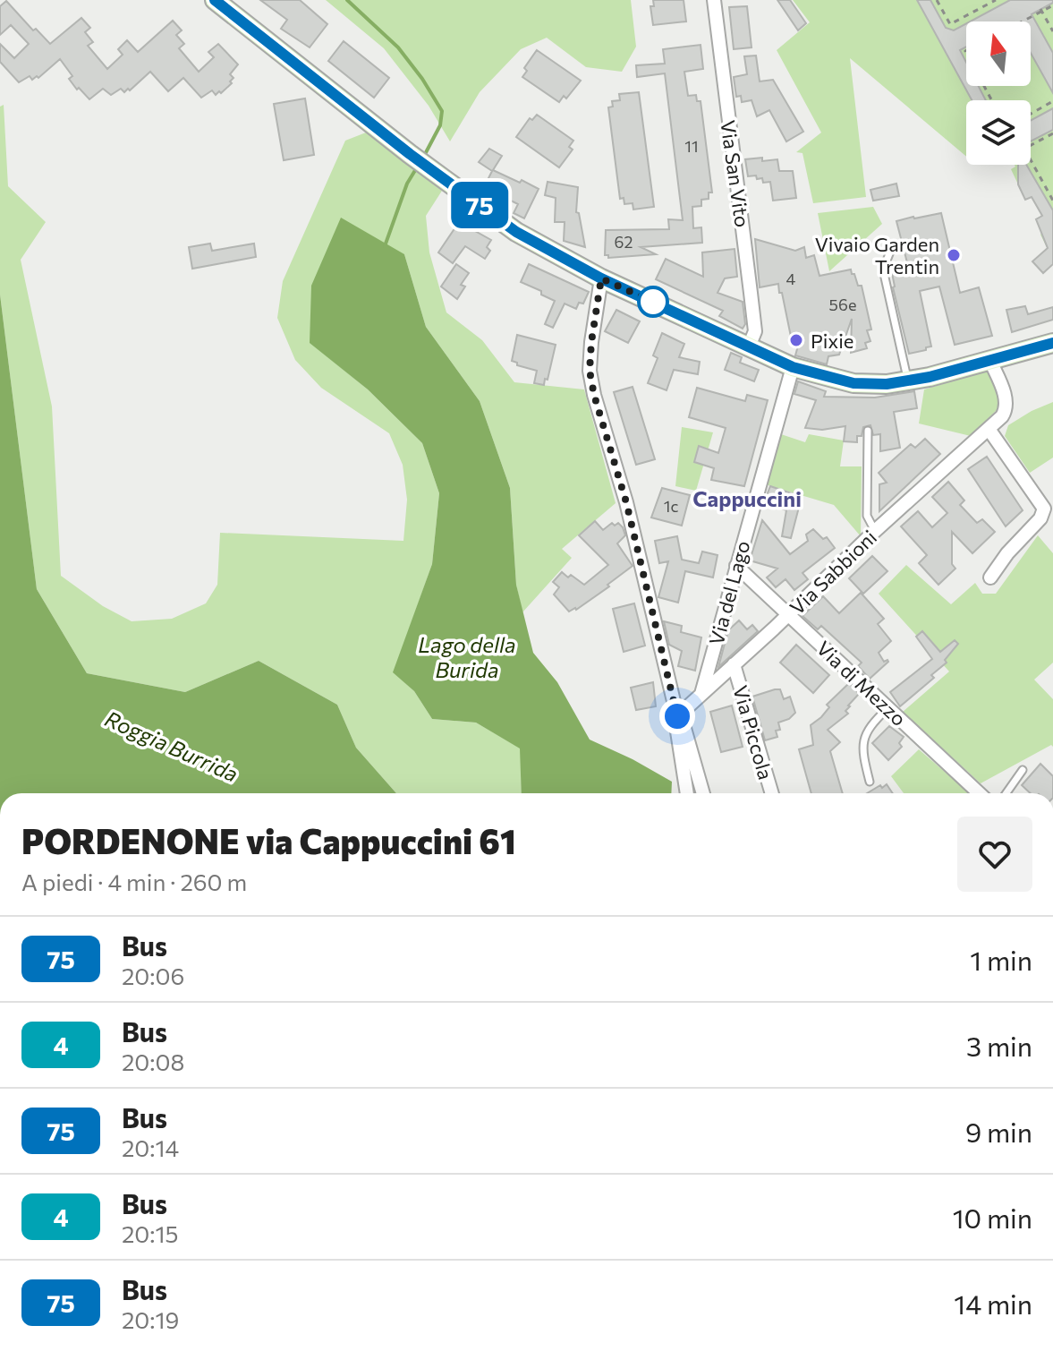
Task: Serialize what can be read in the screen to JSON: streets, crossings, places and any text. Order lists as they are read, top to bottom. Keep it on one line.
{"streets":{"street":["Via San Vito","Via Sabbioni","Via del Lago","Via di Mezzo","Via Piccola"]},"crossings":[["Via Sabbioni","Via del Lago"],["Via Sabbioni","Via di Mezzo"],["Via Sabbioni","Via Piccola"],["Via del Lago","Via di Mezzo"]],"districts":["Cappuccini"],"water":["Lago della Burida","Roggia Burrida"],"places":["Vivaio Garden Trentin","Pixie"],"lines":["bus line 75"],"house_numbers":["11","62","4","56e","1c"],"north":"top","page":{"on_map":"75","heading":["PORDENONE via Cappuccini 61","A piedi · 4 min · 260 m"],"list":[{"mark":"75","name":"Bus","note":"20:06","value":"1 min"},{"mark":"4","name":"Bus","note":"20:08","value":"3 min"},{"mark":"75","name":"Bus","note":"20:14","value":"9 min"},{"mark":"4","name":"Bus","note":"20:15","value":"10 min"},{"mark":"75","name":"Bus","note":"20:19","value":"14 min"}]}}
